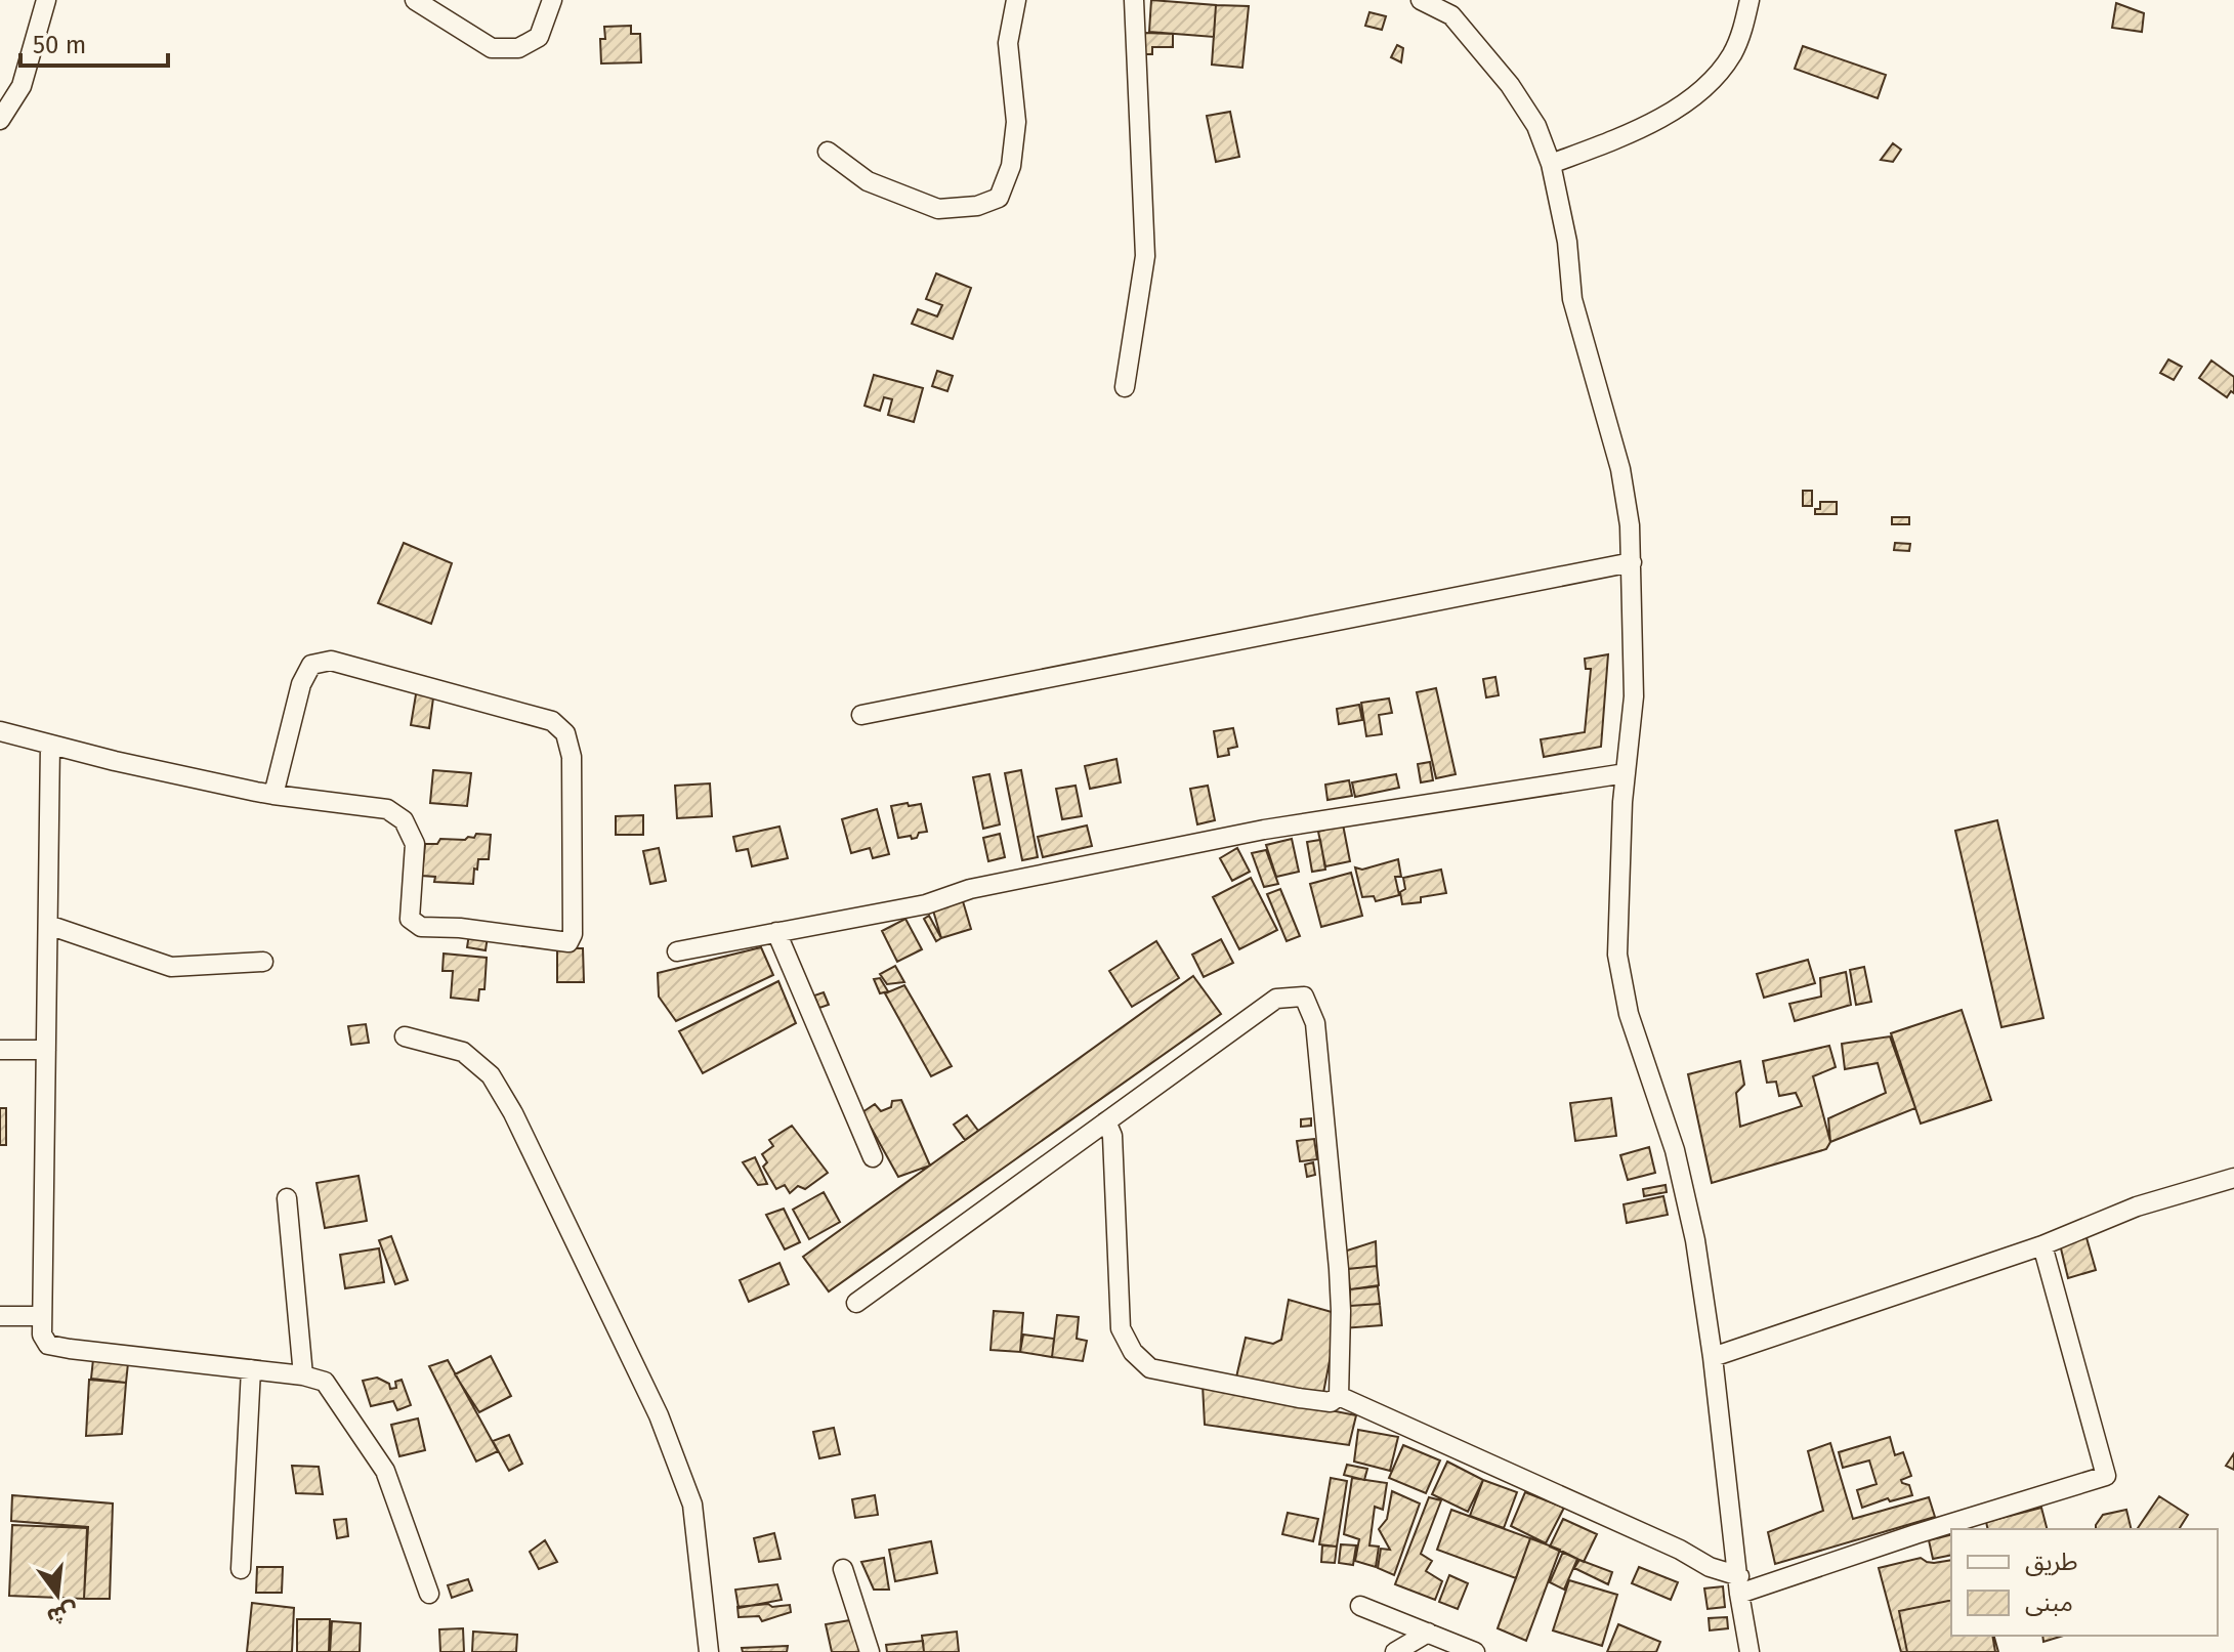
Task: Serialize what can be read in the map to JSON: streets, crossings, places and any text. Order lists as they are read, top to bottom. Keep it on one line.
{"legend":["طريق","مبنى"],"scale_bar":"50 m","north":"bottom"}
